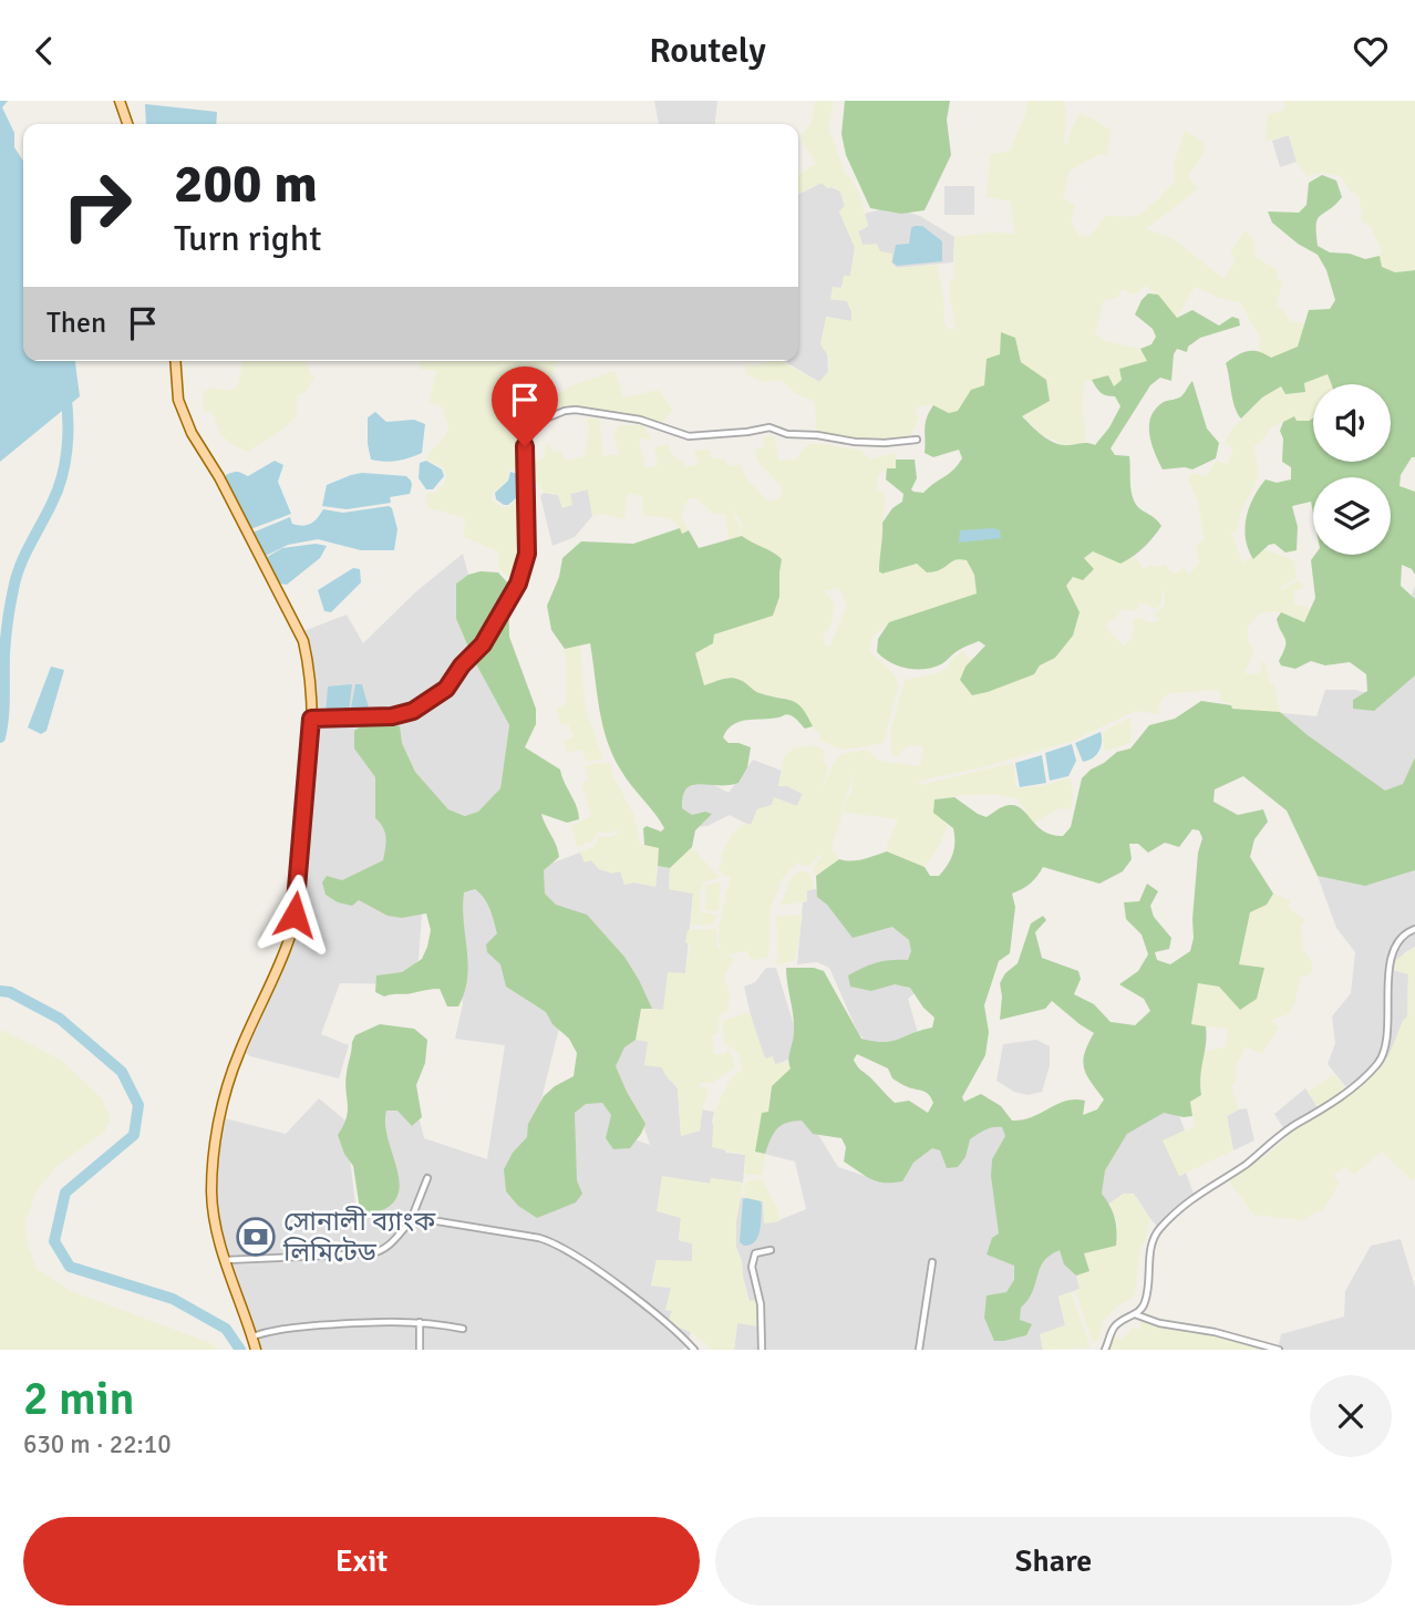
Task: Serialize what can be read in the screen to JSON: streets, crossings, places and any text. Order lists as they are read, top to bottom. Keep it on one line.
{"places":{"bank":["সোনালী ব্যাংক লিমিটেড"]},"page":{"header":"Routely","turn":["200 m","Turn right"],"then":"Then","heading":["2 min","630 m · 22:10"],"buttons":["Exit","Share"]}}
